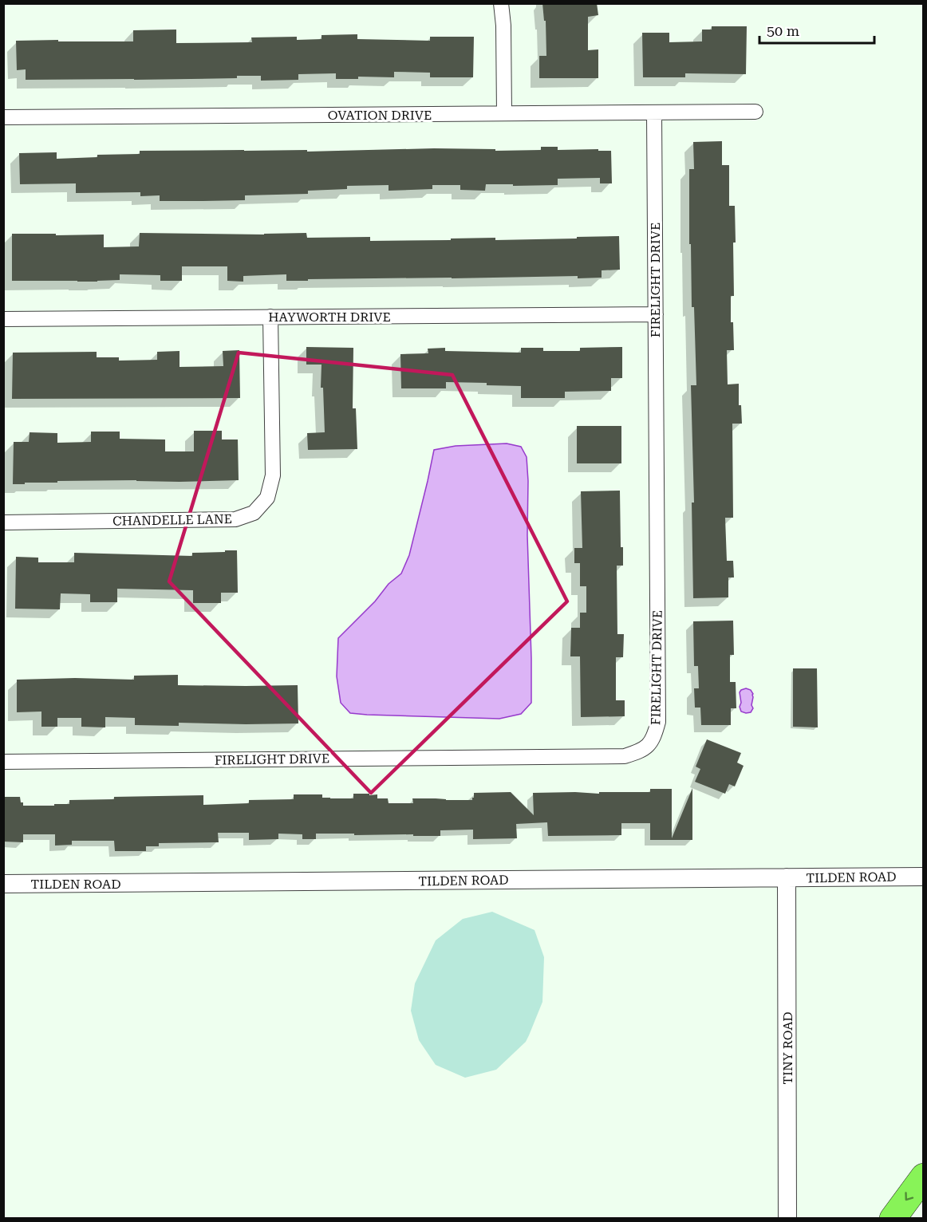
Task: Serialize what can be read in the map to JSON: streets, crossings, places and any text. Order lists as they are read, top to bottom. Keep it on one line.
{"streets":{"street":["OVATION DRIVE","FIRELIGHT DRIVE","HAYWORTH DRIVE","CHANDELLE LANE","TILDEN ROAD","TINY ROAD"]},"crossings":[["OVATION DRIVE","FIRELIGHT DRIVE"],["FIRELIGHT DRIVE","HAYWORTH DRIVE"],["HAYWORTH DRIVE","CHANDELLE LANE"],["TILDEN ROAD","TINY ROAD"]],"scale_bar":"50 m"}
